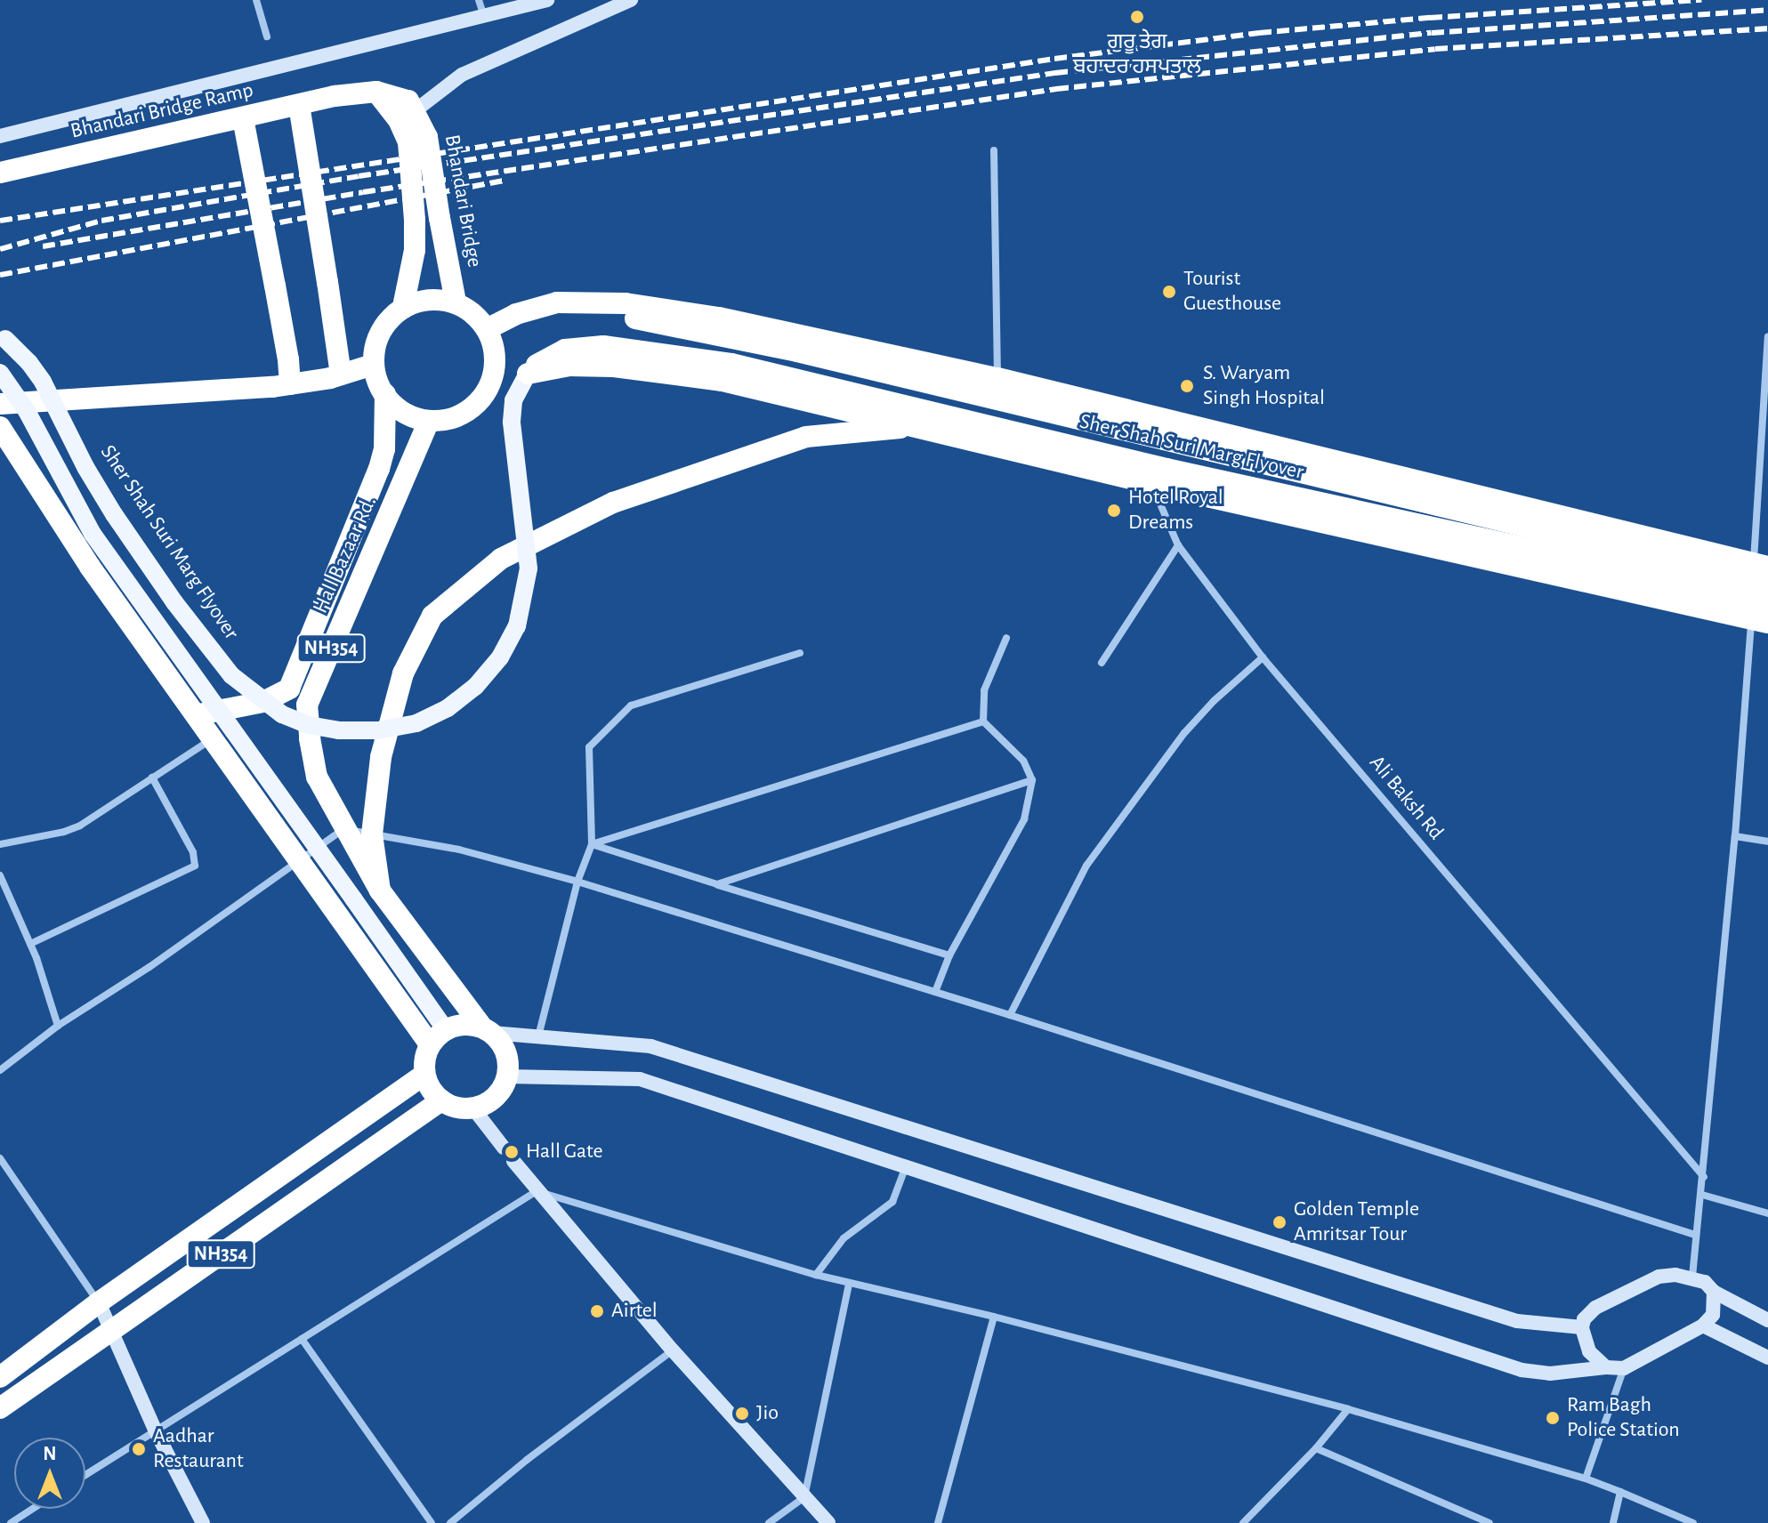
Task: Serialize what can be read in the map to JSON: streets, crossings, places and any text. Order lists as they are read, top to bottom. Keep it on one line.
{"streets":{"highway":["Bhandari Bridge Ramp","Bhandari Bridge","Sher Shah Suri Marg Flyover","Hall Bazaar Rd.","NH354"],"street":["Ali Baksh Rd"]},"crossings":[["Bhandari Bridge Ramp","Bhandari Bridge"],["Bhandari Bridge","Hall Bazaar Rd."],["Hall Bazaar Rd.","NH354"]],"places":["ਗੁਰੂ ਤੇਗ ਬਹਾਦਰ ਹਸਪਤਾਲ","Tourist Guesthouse","S. Waryam Singh Hospital","Hotel Royal Dreams","Hall Gate","Golden Temple Amritsar Tour","Airtel","Jio","Ram Bagh Police Station","Aadhar Restaurant"],"north":"top"}
